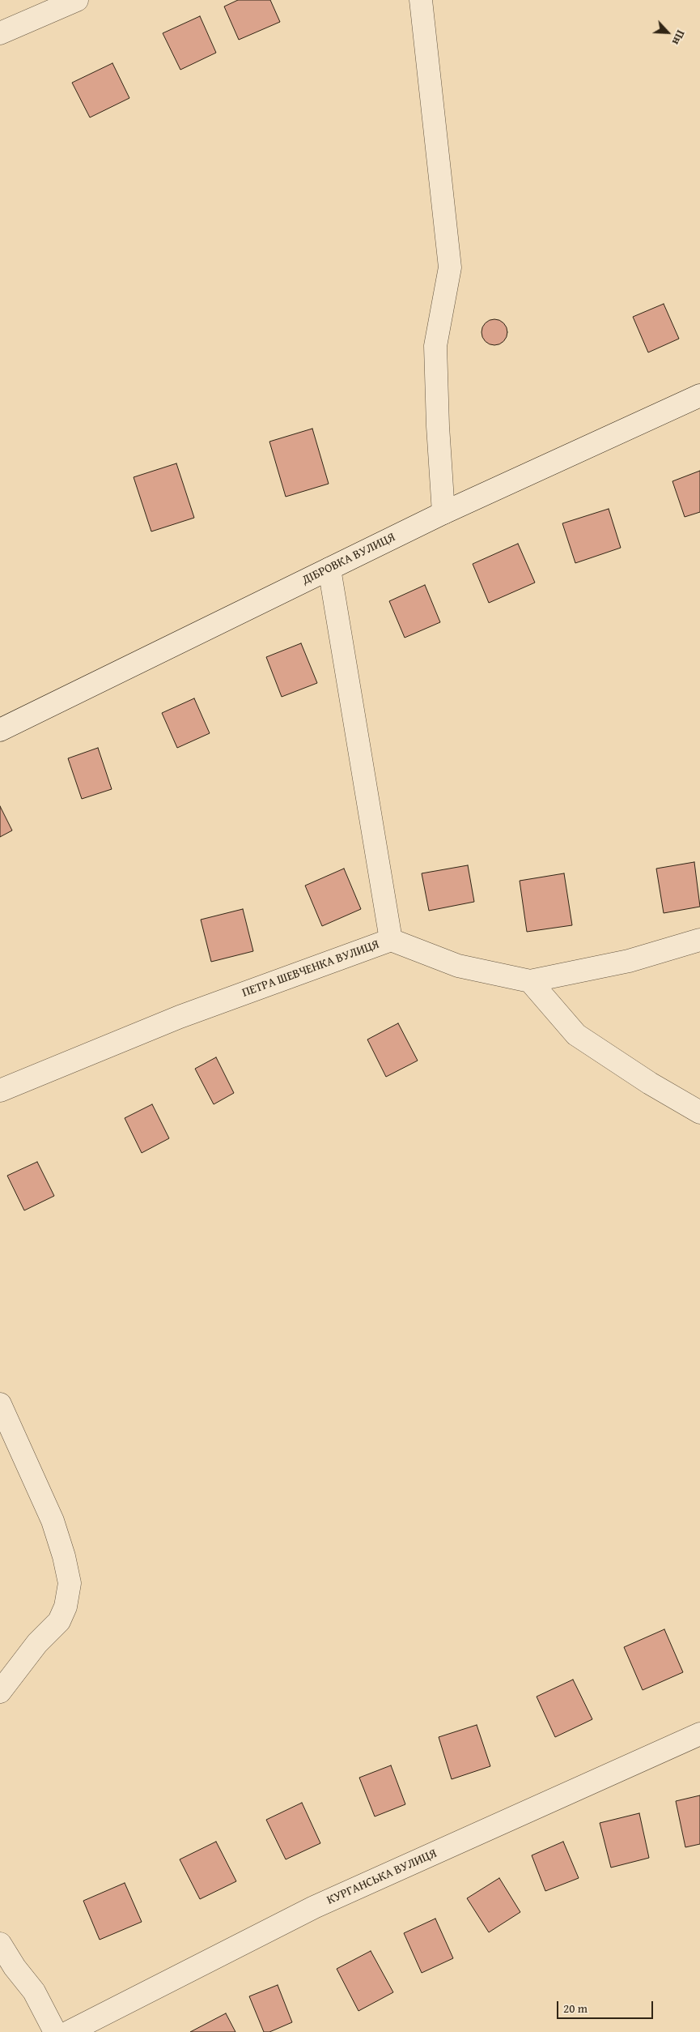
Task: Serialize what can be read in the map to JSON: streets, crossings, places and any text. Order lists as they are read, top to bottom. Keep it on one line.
{"streets":{"street":["ДІБРОВКА ВУЛИЦЯ","ПЕТРА ШЕВЧЕНКА ВУЛИЦЯ","КУРГАНСЬКА ВУЛИЦЯ"]},"scale_bar":"20 m","north":"bottom right"}
